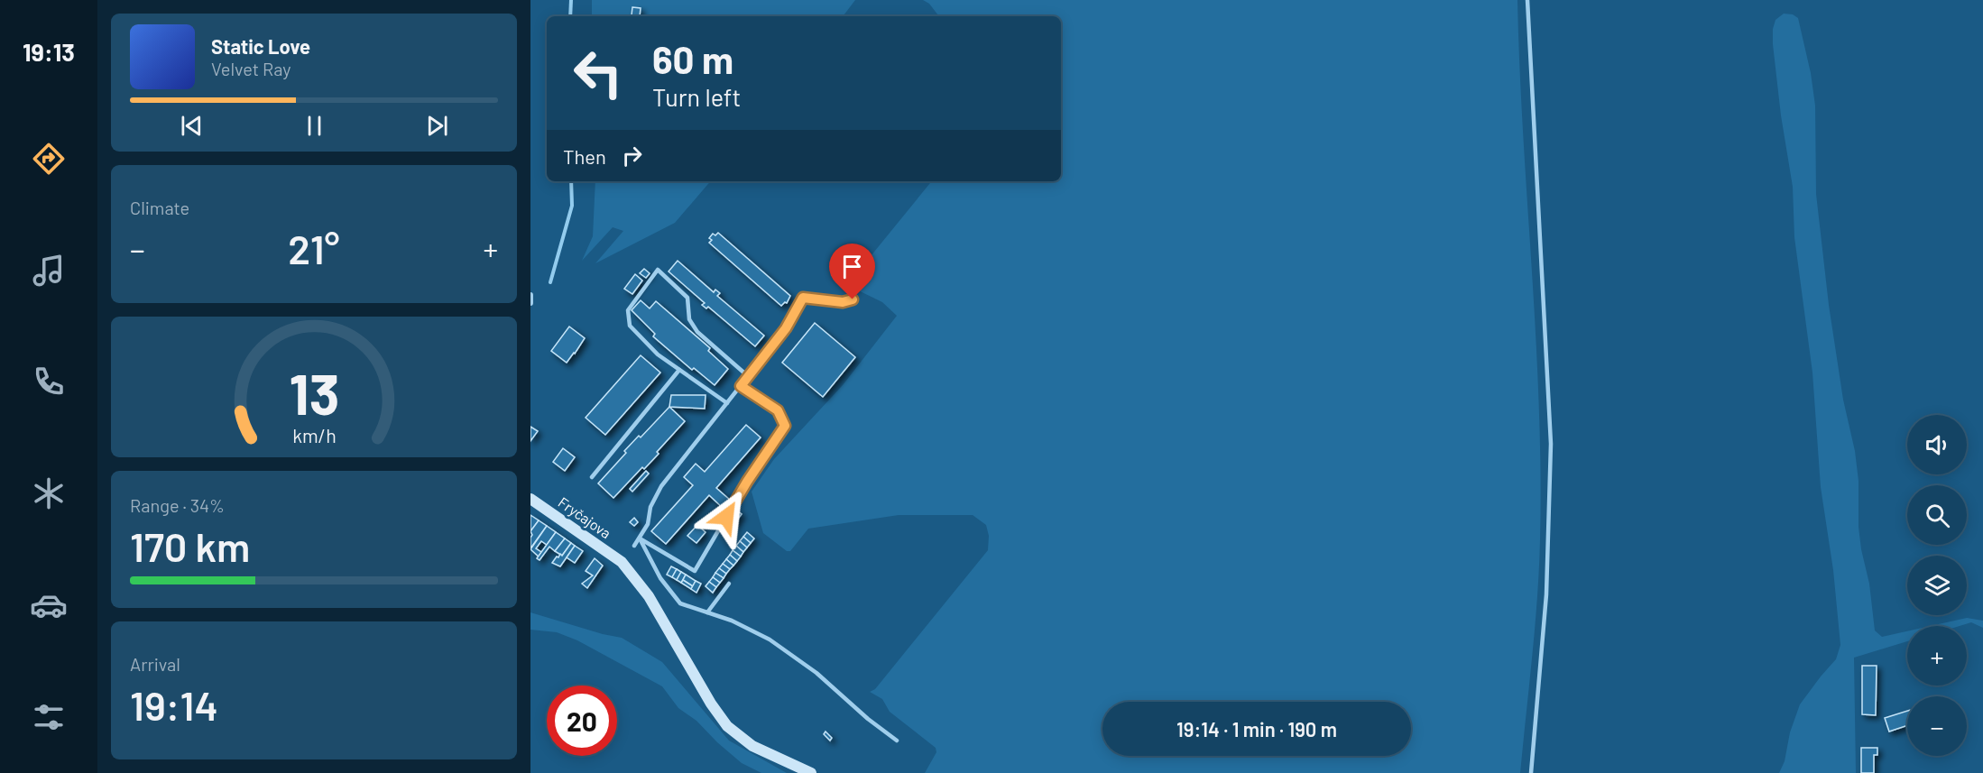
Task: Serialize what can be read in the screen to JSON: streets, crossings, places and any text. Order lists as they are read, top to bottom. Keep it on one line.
{"streets":{"main road":["Fryčajova"]},"page":{"tabs":"19:13","turn":["60 m","Turn left"],"song":["Static Love","Velvet Ray"],"then":"Then","tile":["Climate",["Range · 34%","170 km"],["Arrival","19:14"]],"heat":["−","21°","+"],"map_buttons":["+","−"],"limit":"20","trip":"19:14 · 1 min · 190 m","gauge":["13","km/h"]}}
